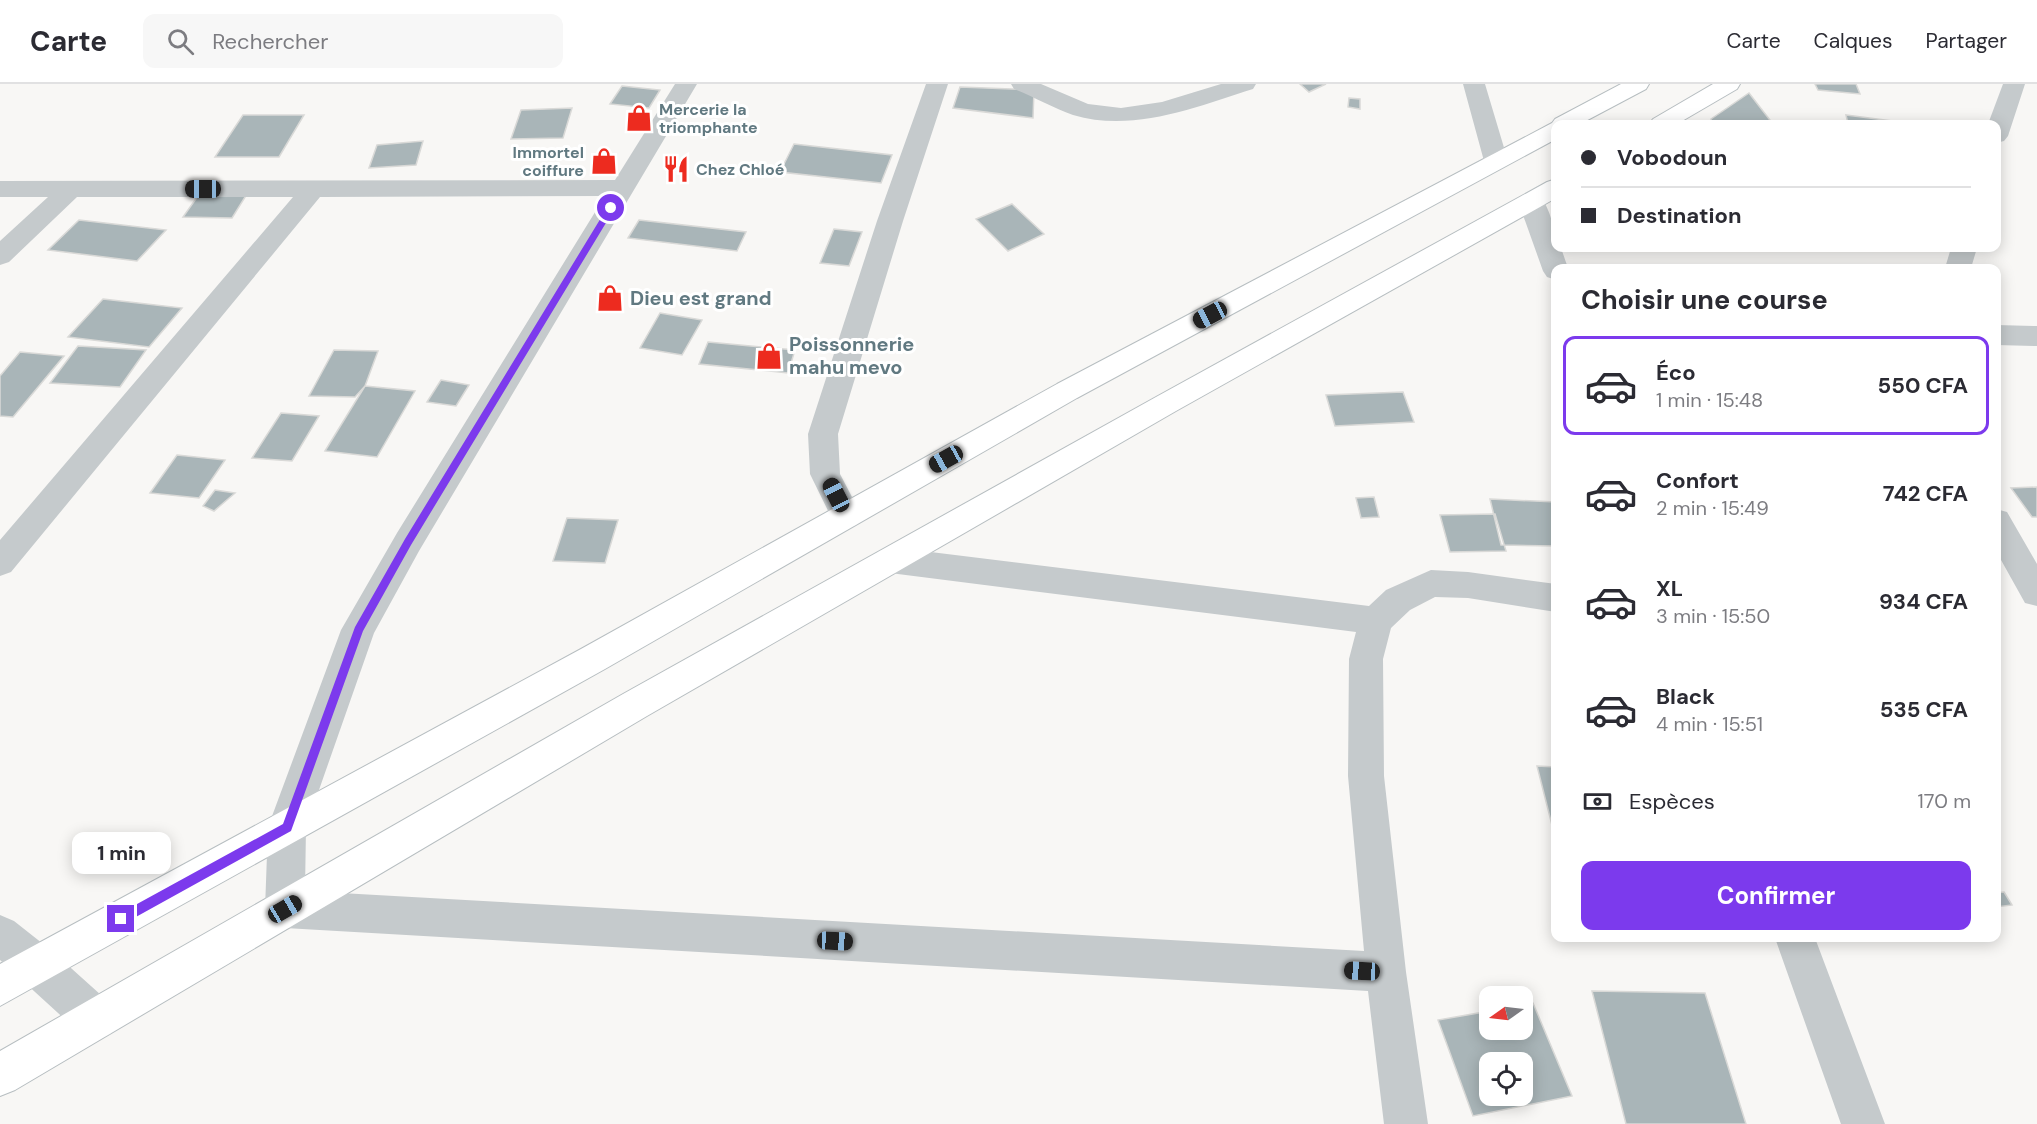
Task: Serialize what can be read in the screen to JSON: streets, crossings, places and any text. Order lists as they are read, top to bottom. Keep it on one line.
{"places":{"shop":["Mercerie la triomphante","Immortel coiffure","Dieu est grand","Poissonnerie mahu mevo"],"restaurant":["Chez Chloé"]},"north":"left","page":{"header":"Carte","search":"Rechercher","nav":["Carte","Calques","Partager"],"banner":["Vobodoun","Destination"],"heading":"Choisir une course","list":[{"name":"Éco","note":"1 min · 15:48","value":"550 CFA"},{"name":"Confort","note":"2 min · 15:49","value":"742 CFA"},{"name":"XL","note":"3 min · 15:50","value":"934 CFA"},{"name":"Black","note":"4 min · 15:51","value":"535 CFA"}],"pay":["Espèces","170 m"],"bubble":"1 min","buttons":"Confirmer"}}
